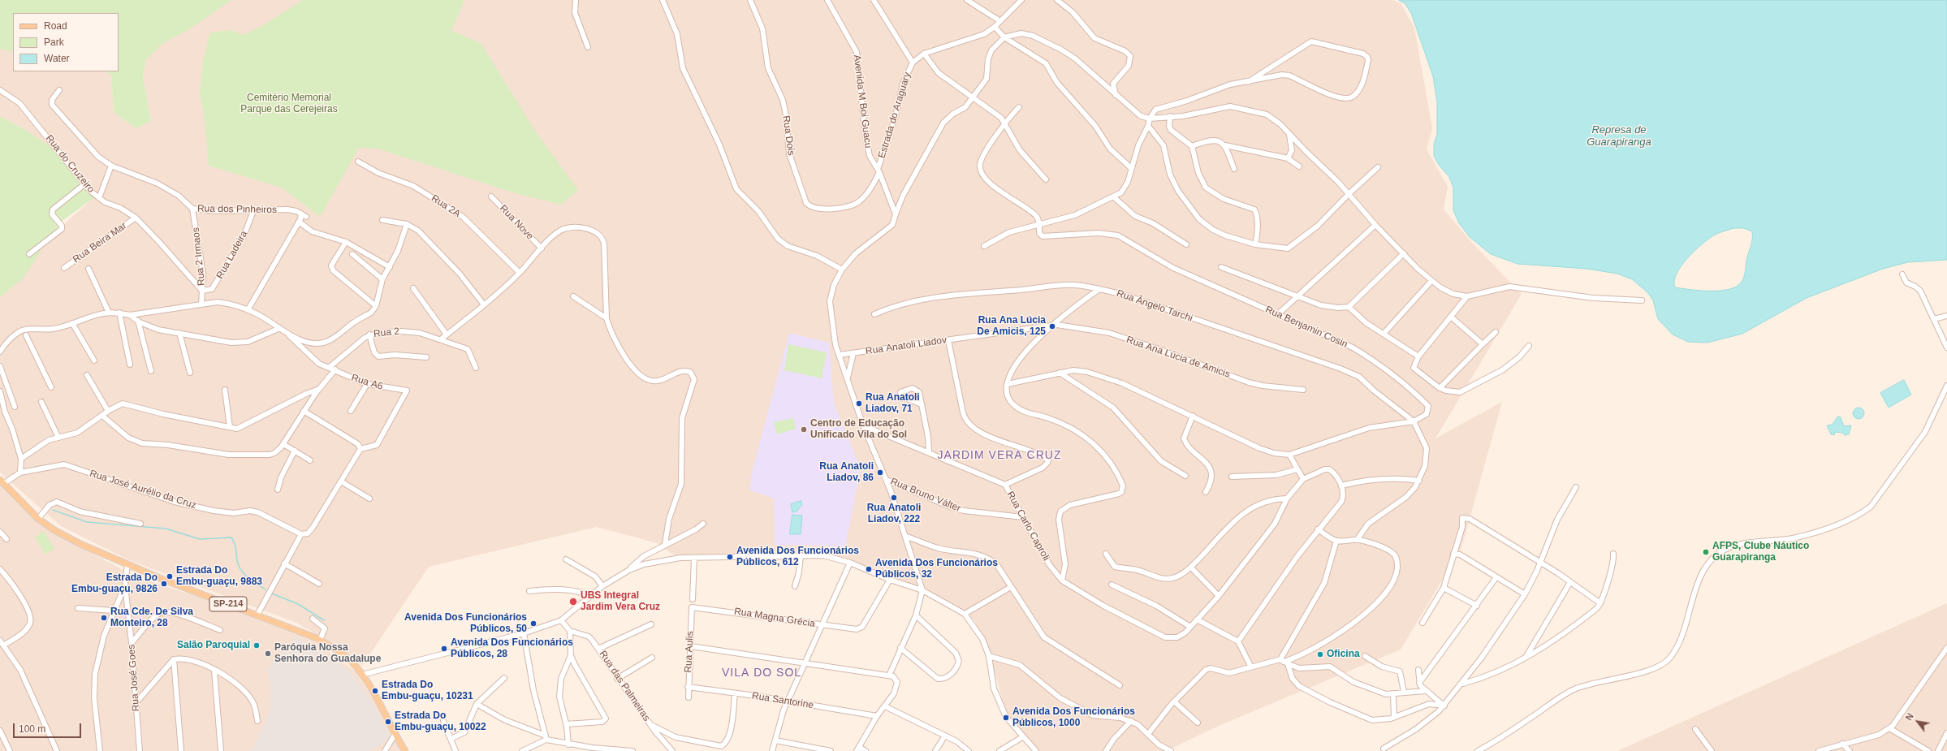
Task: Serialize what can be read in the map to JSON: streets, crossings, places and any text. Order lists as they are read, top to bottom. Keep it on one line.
{"streets":{"main road":["SP-214"],"street":["Avenida M Boi Guacu","Estrada do Araguary","Rua Dois","Rua do Cruzeiro","Rua 2A","Rua dos Pinheiros","Rua Nove","Rua Beira Mar","Rua Ladeira","Rua 2 Irmaos","Rua Ângelo Tarchi","Rua Benjamin Cosin","Rua 2","Rua Anatoli Liadov","Rua Ana Lúcia de Amicis","Rua A6","Rua José Aurélio da Cruz","Rua Bruno Válter","Rua Carlo Caproli","Rua Magna Grécia","Rua Aulis","Rua José Goes","Rua das Palmeiras","Rua Santorine"]},"crossings":[["Avenida M Boi Guacu","Estrada do Araguary"],["Avenida M Boi Guacu","Rua Dois"],["Estrada do Araguary","Rua Dois"],["Rua do Cruzeiro","Rua Beira Mar"],["Rua do Cruzeiro","Rua Ladeira"],["Rua do Cruzeiro","Rua 2 Irmaos"],["Rua dos Pinheiros","Rua Ladeira"],["Rua dos Pinheiros","Rua 2 Irmaos"],["Rua Ladeira","Rua 2 Irmaos"],["Rua Ângelo Tarchi","Rua Benjamin Cosin"],["Rua 2","Rua A6"],["Rua Anatoli Liadov","Rua Ana Lúcia de Amicis"],["Rua José Aurélio da Cruz","SP-214"],["Rua Bruno Válter","Rua Carlo Caproli"],["Rua Magna Grécia","Rua Aulis"],["Rua Aulis","Rua Santorine"]],"districts":["JARDIM VERA CRUZ","VILA DO SOL"],"water":["Represa de Guarapiranga"],"parks":["Cemitério Memorial Parque das Cerejeiras"],"places":["Rua Ana Lúcia De Amicis, 125","Rua Anatoli Liadov, 71","Centro de Educação Unificado Vila do Sol","Rua Anatoli Liadov, 86","Rua Anatoli Liadov, 222","AFPS, Clube Náutico Guarapiranga","Avenida Dos Funcionários Públicos, 612","Avenida Dos Funcionários Públicos, 32","Estrada Do Embu-guaçu, 9883","Estrada Do Embu-guaçu, 9826","UBS Integral Jardim Vera Cruz","Rua Cde. De Silva Monteiro, 28","Avenida Dos Funcionários Públicos, 50","Salão Paroquial","Avenida Dos Funcionários Públicos, 28","Paróquia Nossa Senhora do Guadalupe","Oficina","Estrada Do Embu-guaçu, 10231","Avenida Dos Funcionários Públicos, 1000","Estrada Do Embu-guaçu, 10022"],"legend":["Road","Park","Water"],"scale_bar":"100 m","north":"top left"}
